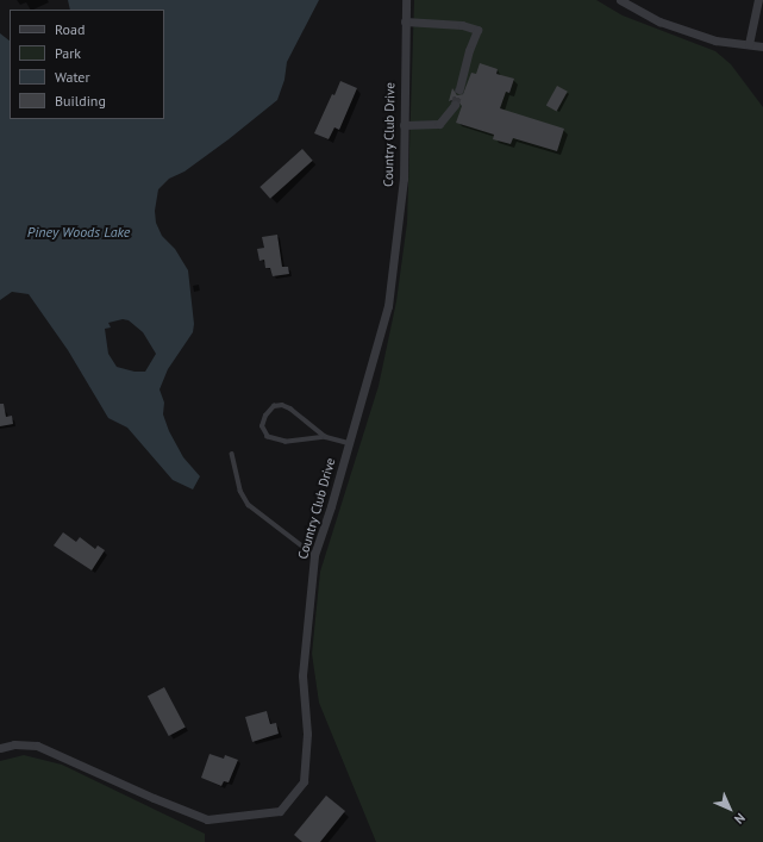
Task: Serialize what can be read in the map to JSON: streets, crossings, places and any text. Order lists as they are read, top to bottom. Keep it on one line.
{"streets":{"street":["Country Club Drive"]},"water":["Piney Woods Lake"],"legend":["Road","Park","Water","Building"],"north":"bottom right"}
